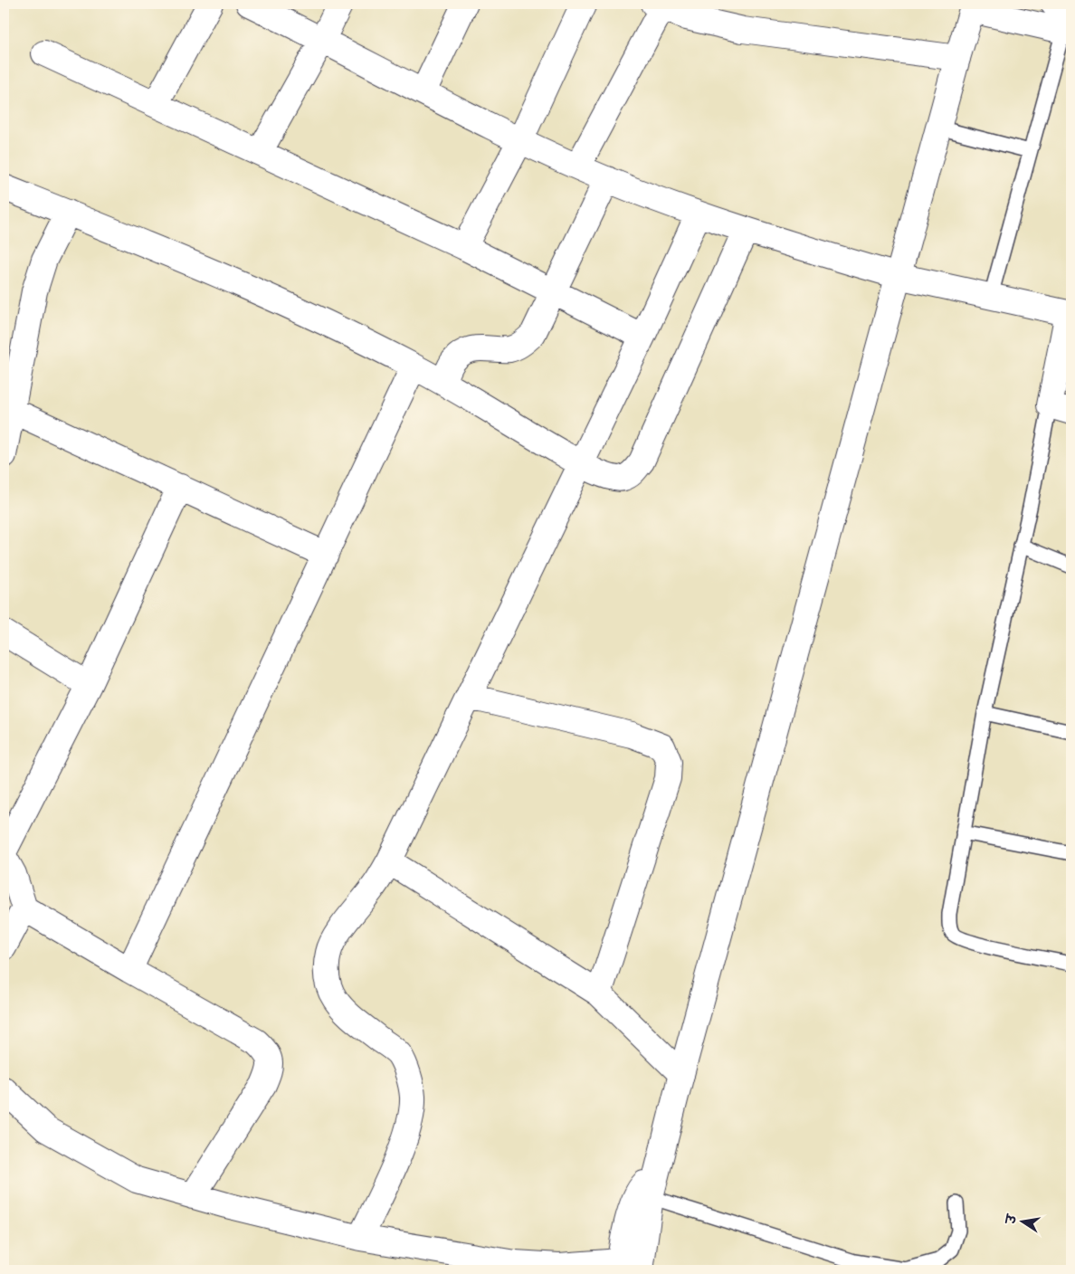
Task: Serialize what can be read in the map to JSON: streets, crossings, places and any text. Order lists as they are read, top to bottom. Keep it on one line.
{"north":"left"}
